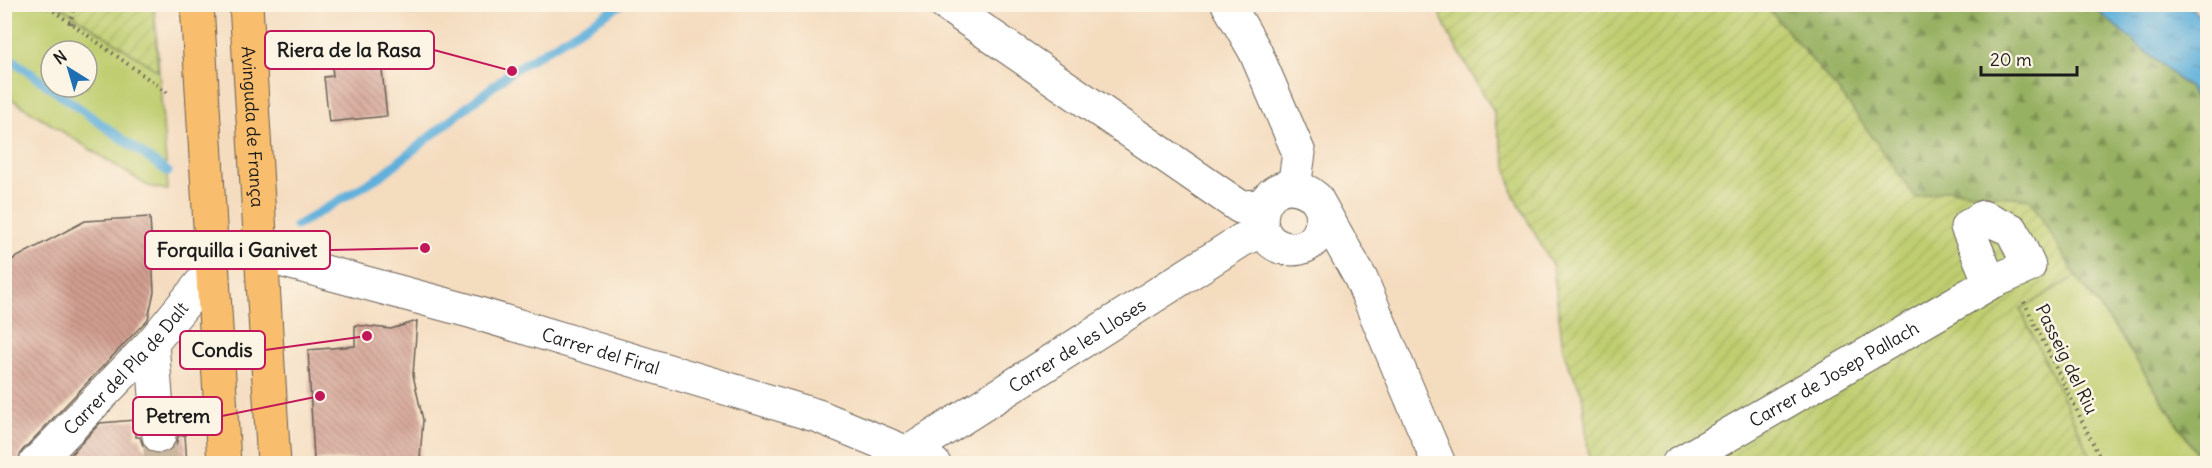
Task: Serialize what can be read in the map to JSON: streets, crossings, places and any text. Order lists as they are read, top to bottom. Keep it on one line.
{"streets":{"main road":["Avinguda de França"],"street":["Carrer de les Lloses","Carrer del Firal","Carrer del Pla de Dalt","Carrer de Josep Pallach"],"path":["Passeig del Riu"]},"crossings":[["Avinguda de França","Carrer del Firal"],["Carrer de les Lloses","Carrer del Firal"],["Passeig del Riu","Carrer de Josep Pallach"]],"places":["Riera de la Rasa","Forquilla i Ganivet","Condis","Petrem"],"scale_bar":"20 m","north":"top left"}
